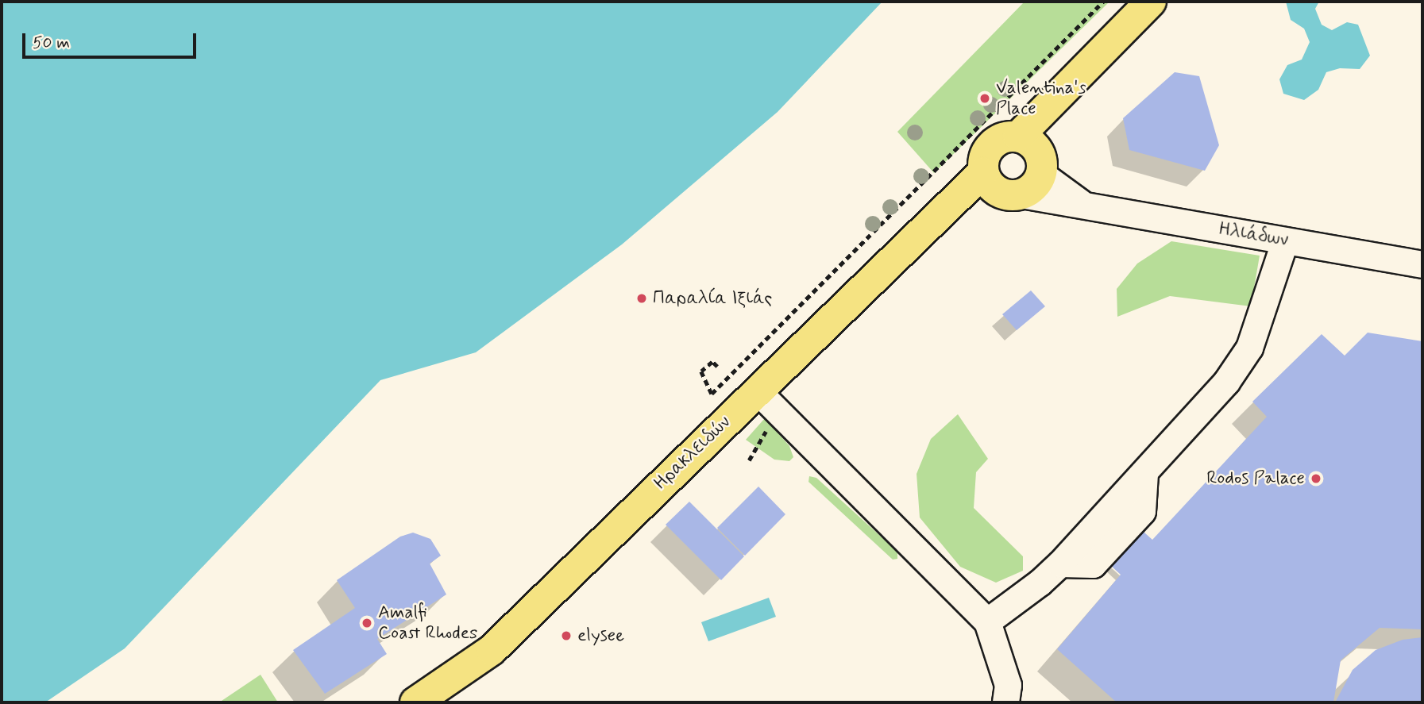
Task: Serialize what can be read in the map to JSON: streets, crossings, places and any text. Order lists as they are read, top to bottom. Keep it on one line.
{"streets":{"main road":["Ηρακλειδών"],"street":["Ηλιάδων"]},"crossings":[["Ηλιάδων","Ηρακλειδών"]],"places":["Valentina's Place","Παραλία Ιξιάς","Rodos Palace","Amalfi Coast Rhodes","elysee"],"scale_bar":"50 m"}
